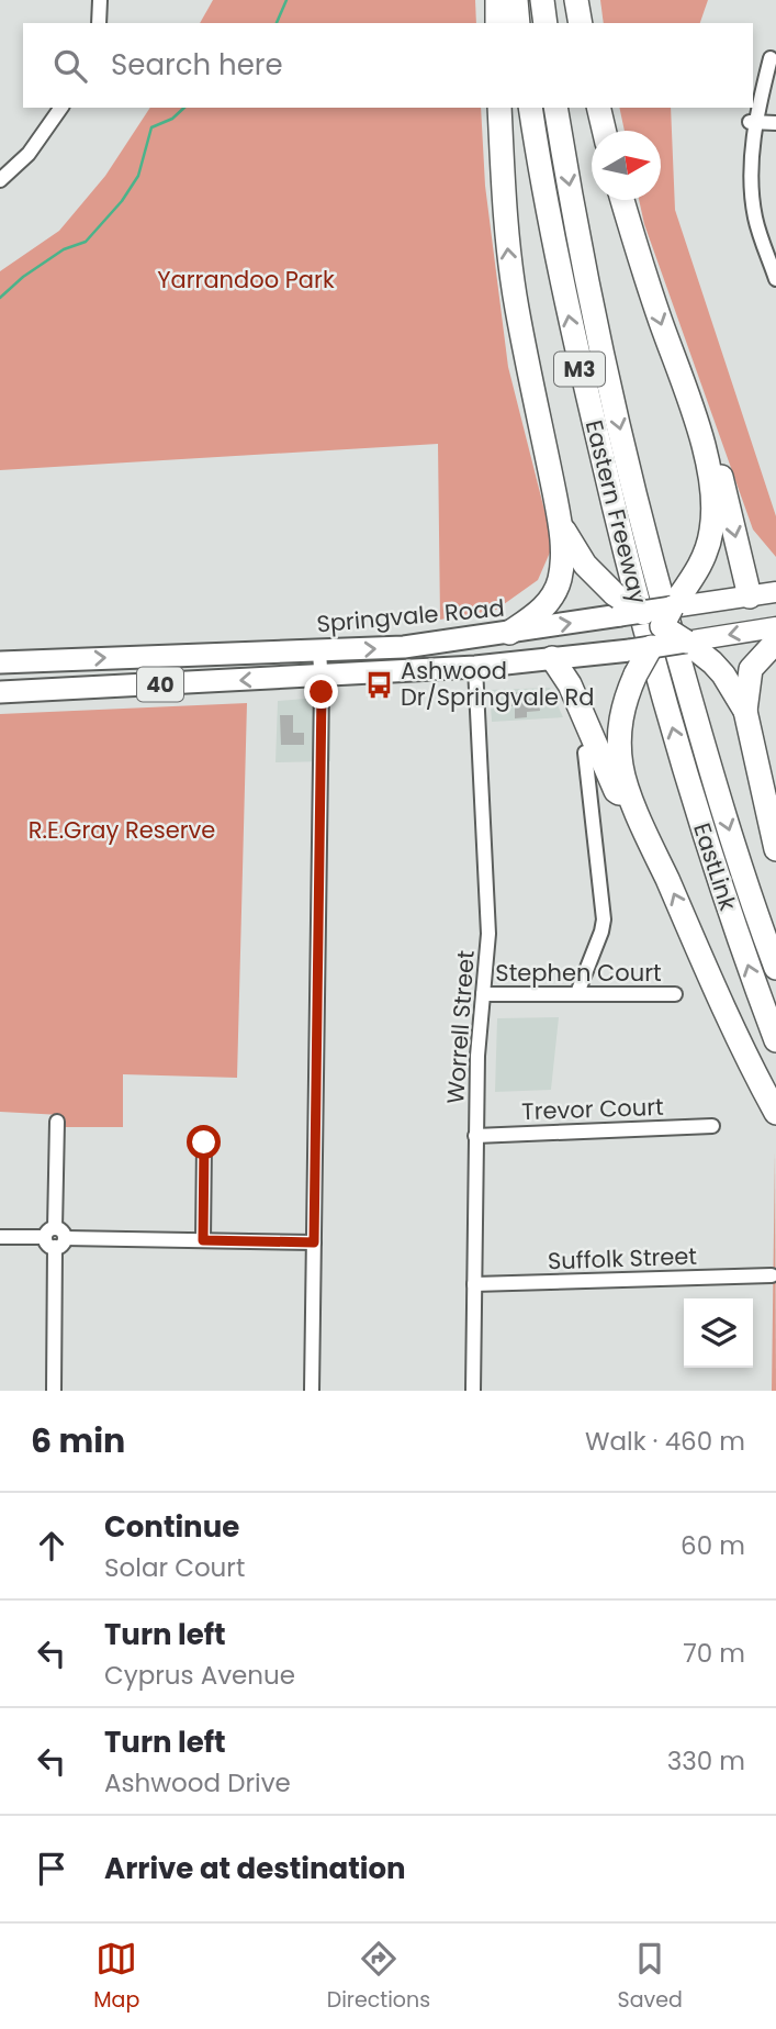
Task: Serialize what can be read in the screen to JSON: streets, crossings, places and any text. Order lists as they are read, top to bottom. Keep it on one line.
{"streets":{"highway":["M3","Eastern Freeway","Springvale Road","40","EastLink"],"street":["Stephen Court","Worrell Street","Trevor Court","Suffolk Street"]},"crossings":[["Eastern Freeway","Springvale Road"],["Eastern Freeway","EastLink"],["Springvale Road","EastLink"],["Springvale Road","Worrell Street"],["Stephen Court","Worrell Street"],["Worrell Street","Trevor Court"],["Worrell Street","Suffolk Street"]],"parks":["Yarrandoo Park","R.E.Gray Reserve"],"places":{"bus stop":["Ashwood Dr/Springvale Rd"]},"north":"right","page":{"search":"Search here","heading":["6 min","Walk · 460 m"],"list":[["Continue","Solar Court","60 m"],["Turn left","Cyprus Avenue","70 m"],["Turn left","Ashwood Drive","330 m"],"Arrive at destination"],"nav":["Map","Directions","Saved"]}}
